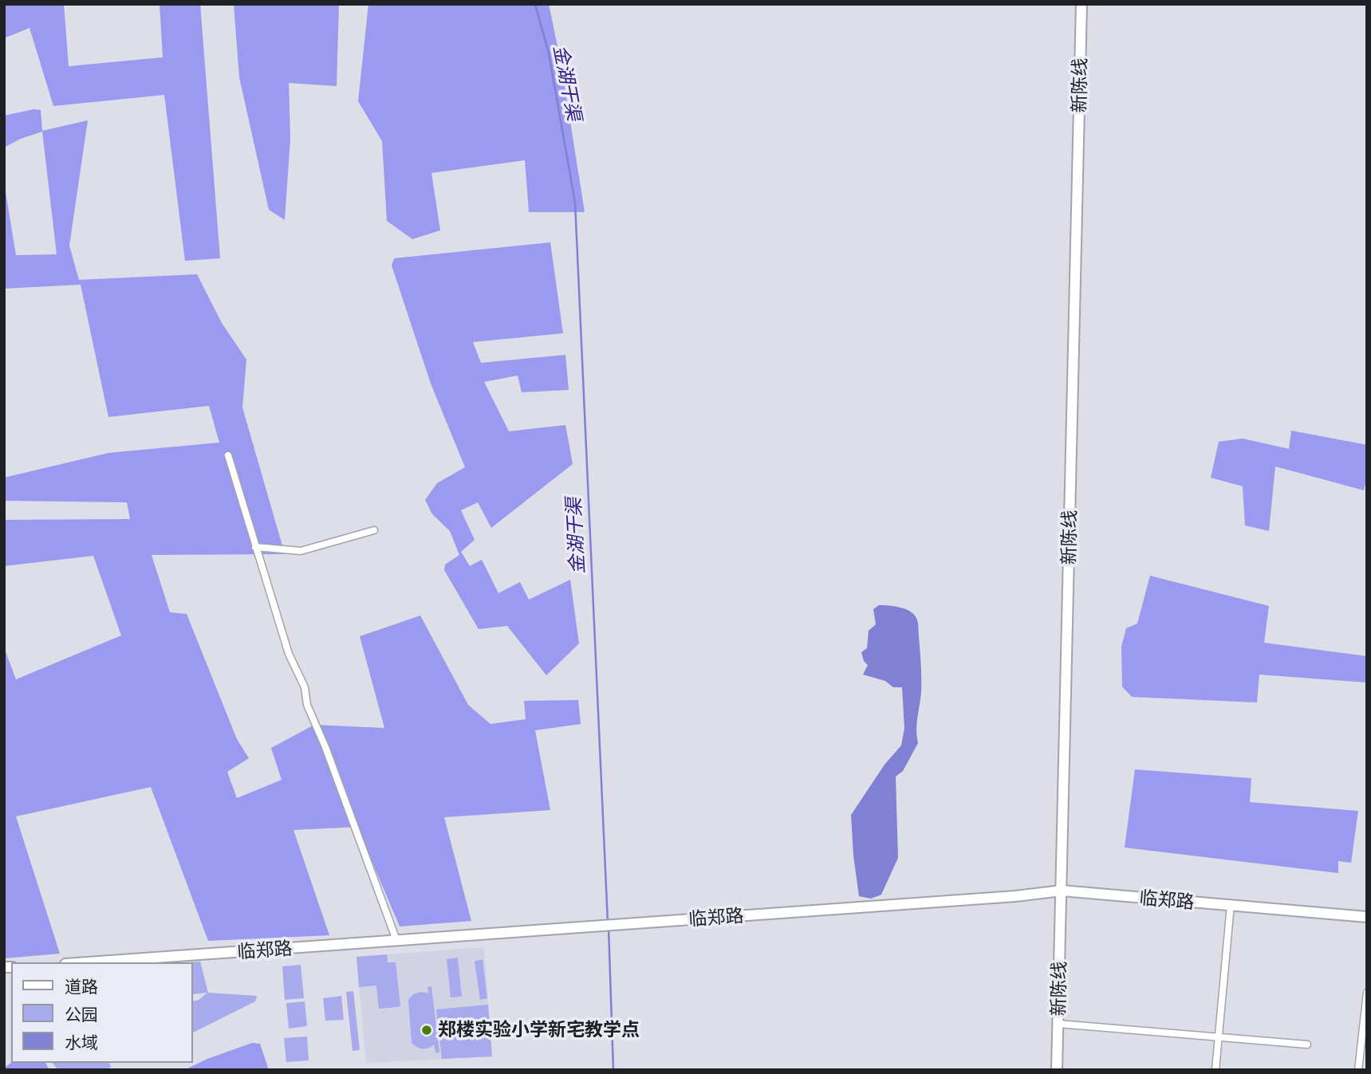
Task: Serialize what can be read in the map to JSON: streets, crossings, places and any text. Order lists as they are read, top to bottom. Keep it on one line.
{"streets":{"main road":["新陈线","临郑路"]},"crossings":[["新陈线","临郑路"]],"water":["金湖干渠"],"places":["郑楼实验小学新宅教学点"],"legend":["道路","公园","水域"]}
